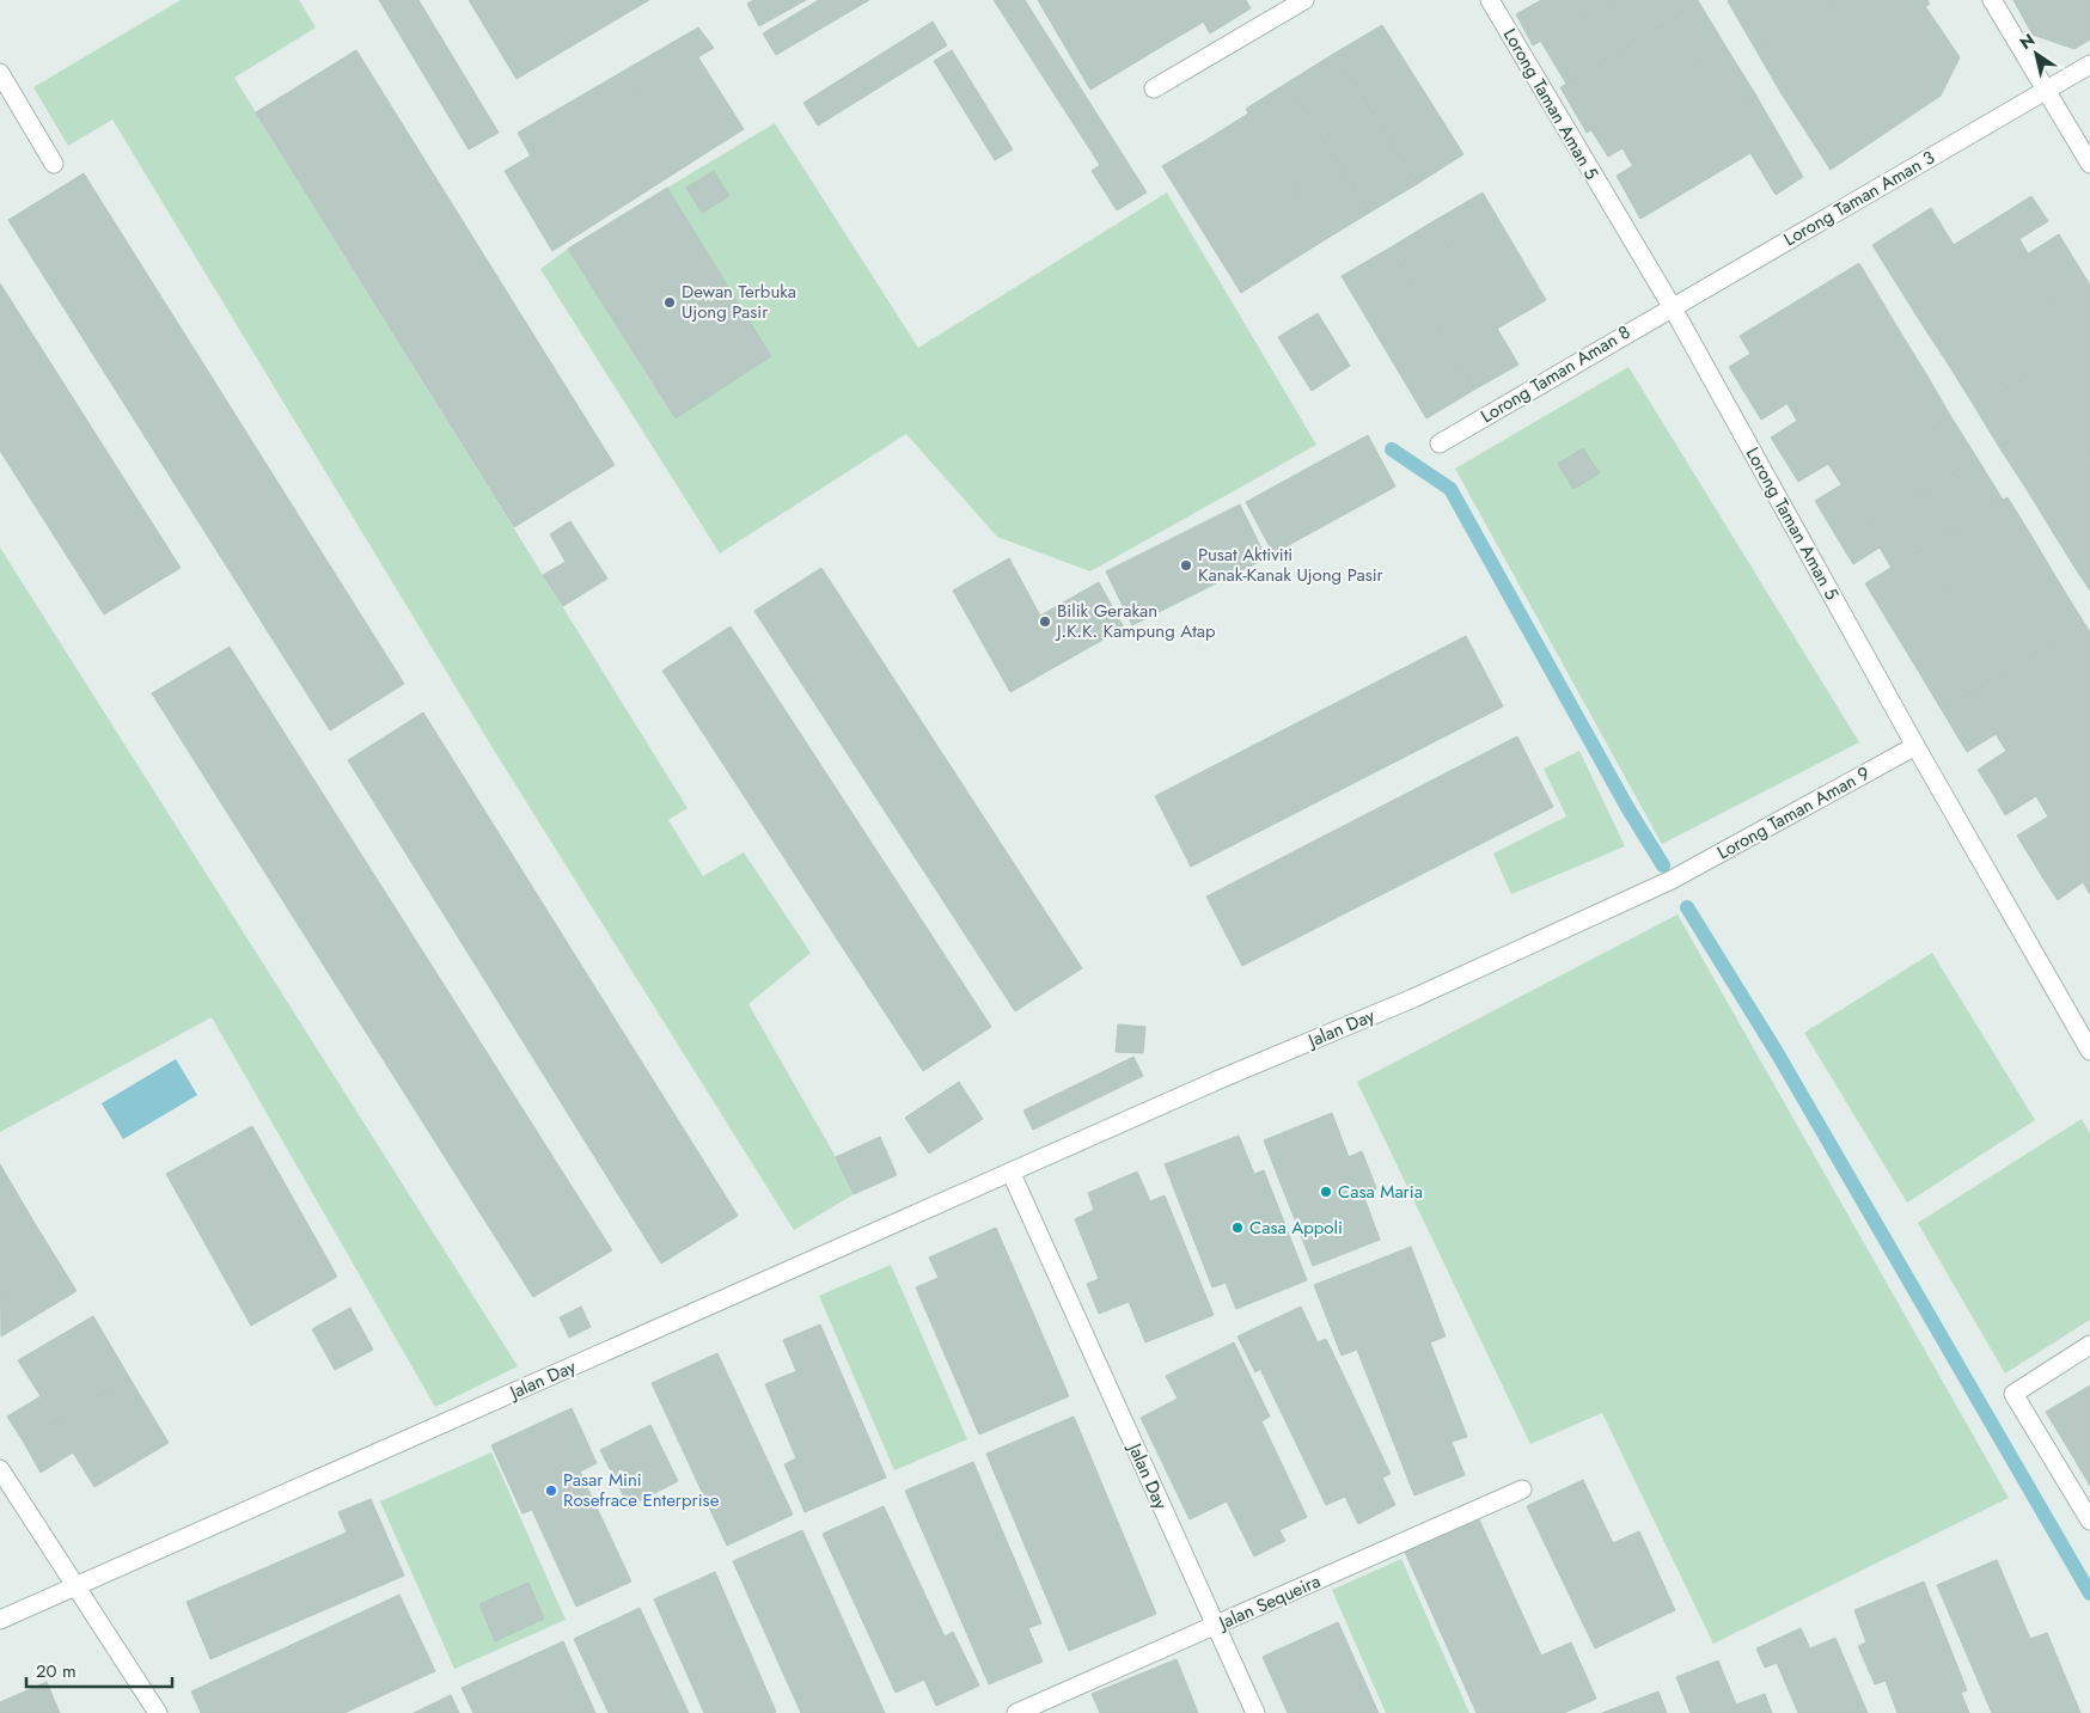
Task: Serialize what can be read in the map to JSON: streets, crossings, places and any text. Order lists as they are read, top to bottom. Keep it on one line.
{"streets":{"street":["Lorong Taman Aman 5","Lorong Taman Aman 3","Lorong Taman Aman 8","Lorong Taman Aman 9","Jalan Day","Jalan Sequeira"]},"crossings":[["Lorong Taman Aman 5","Lorong Taman Aman 3"],["Lorong Taman Aman 5","Lorong Taman Aman 8"],["Lorong Taman Aman 5","Lorong Taman Aman 9"],["Lorong Taman Aman 3","Lorong Taman Aman 8"],["Lorong Taman Aman 9","Jalan Day"],["Jalan Day","Jalan Sequeira"]],"places":["Dewan Terbuka Ujong Pasir","Pusat Aktiviti Kanak-Kanak Ujong Pasir","Bilik Gerakan J.K.K. Kampung Atap","Casa Maria","Casa Appoli","Pasar Mini Rosefrace Enterprise"],"scale_bar":"20 m","north":"top left"}
